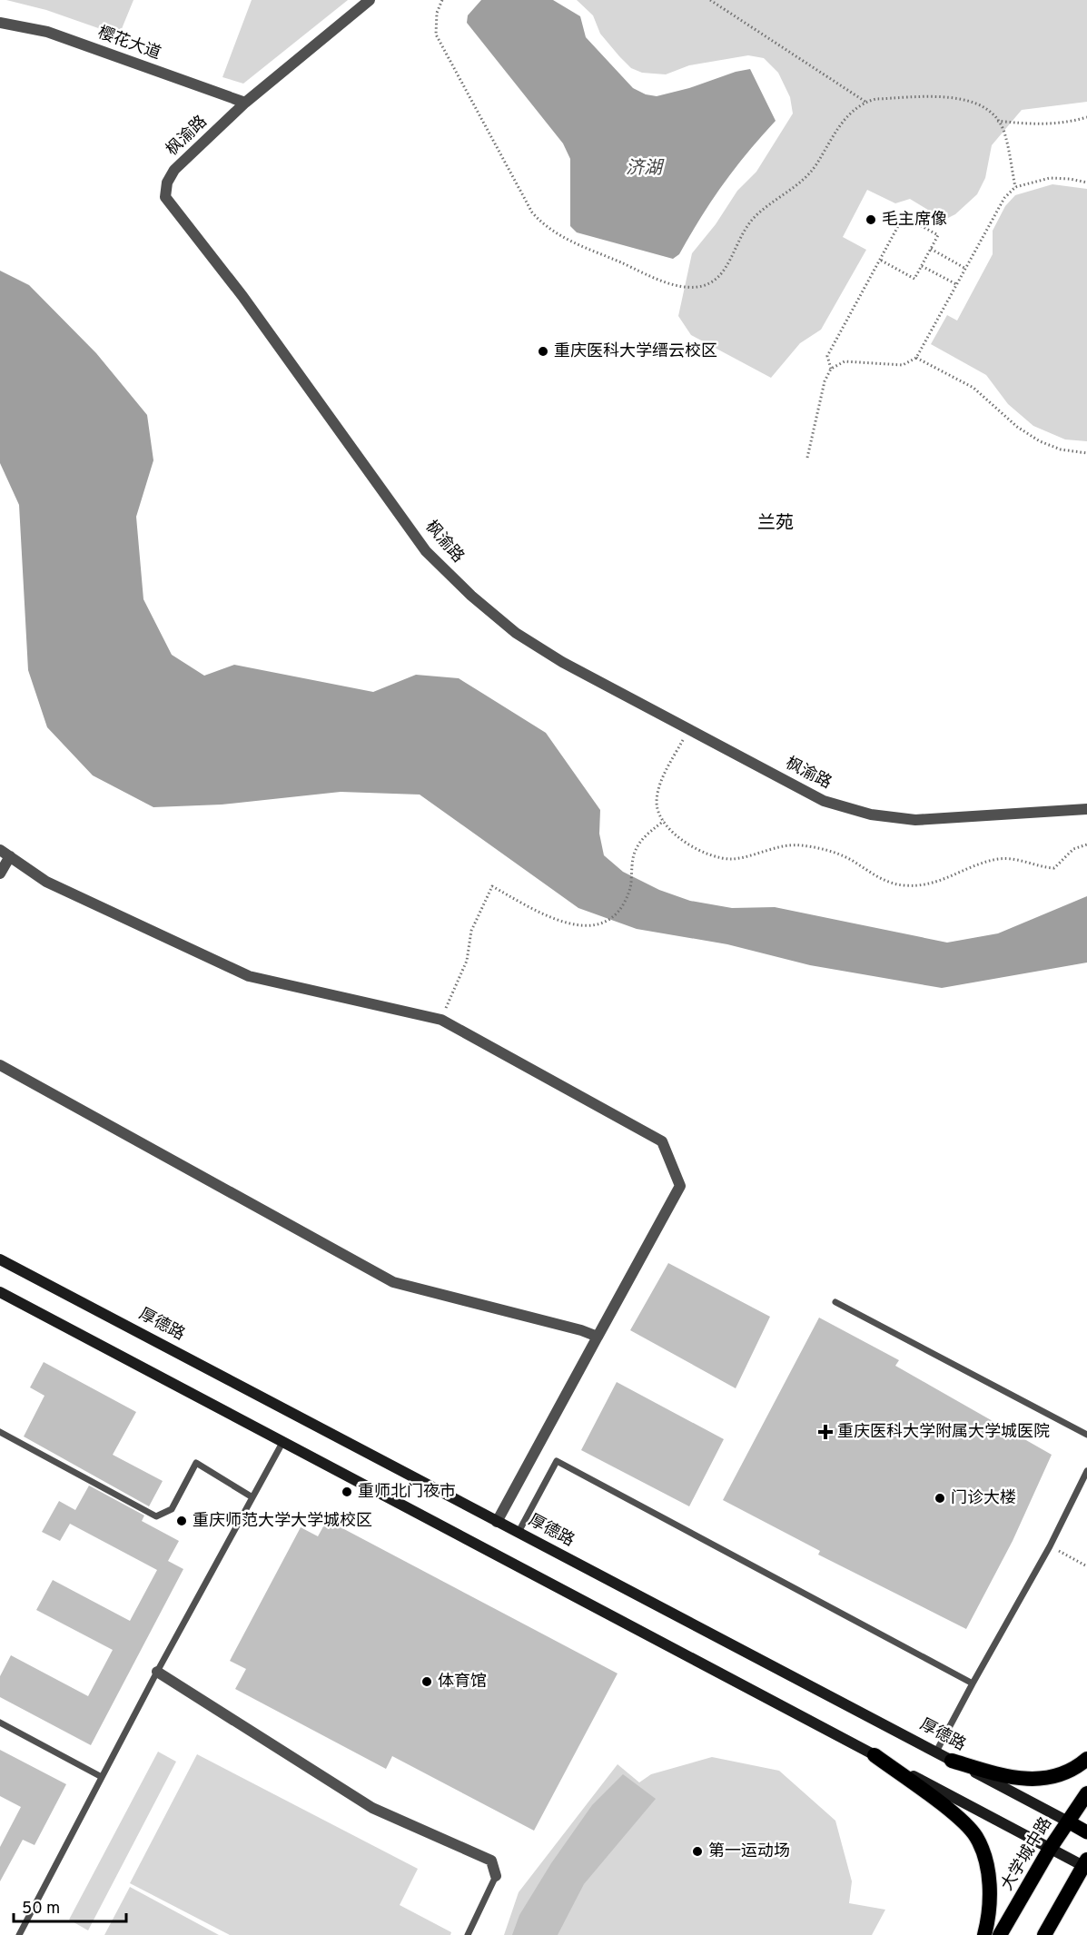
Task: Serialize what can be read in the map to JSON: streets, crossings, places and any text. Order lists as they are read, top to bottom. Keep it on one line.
{"streets":{"highway":["大学城中路"],"main road":["厚德路"],"street":["樱花大道","枫渝路"]},"crossings":[["樱花大道","枫渝路"],["厚德路","大学城中路"]],"districts":["兰苑"],"water":["济湖"],"places":{"other":["毛主席像","重庆医科大学缙云校区","重师北门夜市","门诊大楼","重庆师范大学大学城校区","体育馆","第一运动场"],"health":["重庆医科大学附属大学城医院"]},"scale_bar":"50 m"}
